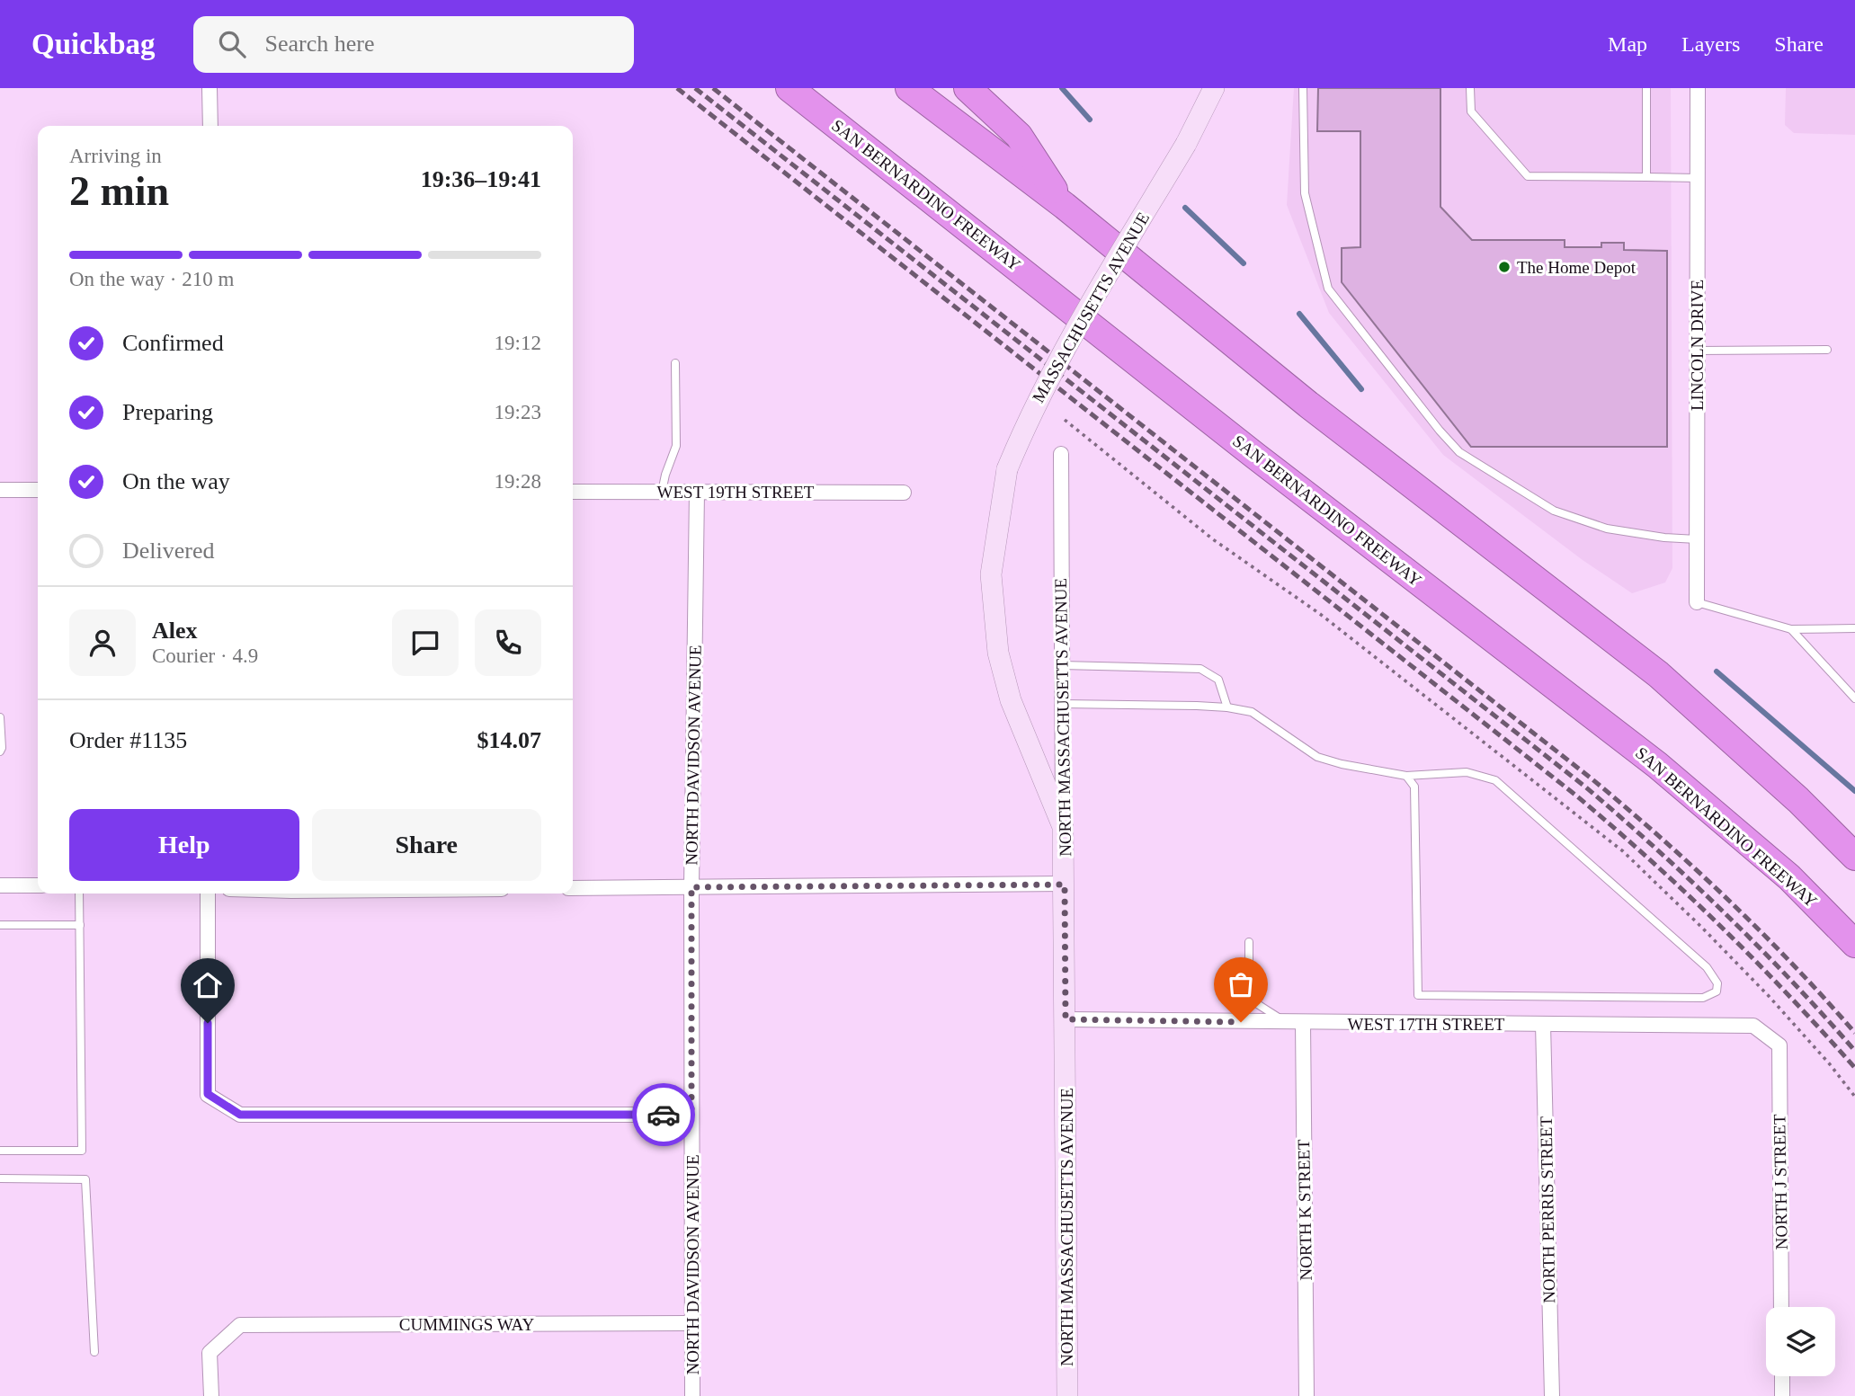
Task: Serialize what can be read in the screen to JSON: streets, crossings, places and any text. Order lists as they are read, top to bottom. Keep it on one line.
{"streets":{"highway":["SAN BERNARDINO FREEWAY"],"street":["MASSACHUSETTS AVENUE","LINCOLN DRIVE","WEST 19TH STREET","NORTH MASSACHUSETTS AVENUE","NORTH DAVIDSON AVENUE","WEST 17TH STREET","NORTH J STREET","NORTH K STREET","NORTH PERRIS STREET","CUMMINGS WAY"]},"crossings":[["MASSACHUSETTS AVENUE","NORTH MASSACHUSETTS AVENUE"],["WEST 19TH STREET","NORTH DAVIDSON AVENUE"],["NORTH MASSACHUSETTS AVENUE","WEST 17TH STREET"],["NORTH DAVIDSON AVENUE","CUMMINGS WAY"],["WEST 17TH STREET","NORTH J STREET"],["WEST 17TH STREET","NORTH K STREET"],["WEST 17TH STREET","NORTH PERRIS STREET"]],"places":["The Home Depot"],"page":{"header":"Quickbag","search":"Search here","nav":["Map","Layers","Share"],"heading":["2 min","Arriving in","19:36–19:41"],"panel":["Alex","Courier · 4.9","Order #1135","$14.07"],"bar":"On the way · 210 m","list":[["Confirmed","19:12"],["Preparing","19:23"],["On the way","19:28"],"Delivered"],"buttons":["Help","Share"]}}
